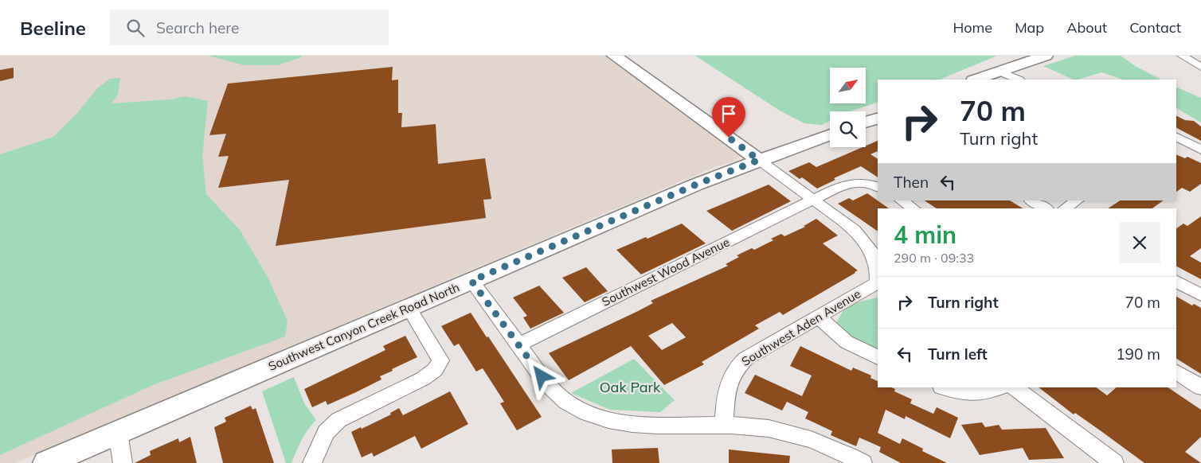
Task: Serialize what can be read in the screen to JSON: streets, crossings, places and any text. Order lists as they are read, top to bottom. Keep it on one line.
{"streets":{"main road":["Southwest Canyon Creek Road North"],"street":["Southwest Wood Avenue","Southwest Aden Avenue"]},"parks":["Oak Park"],"north":"top right","page":{"header":"Beeline","search":"Search here","nav":["Home","Map","About","Contact"],"turn":["70 m","Turn right"],"then":"Then","heading":["4 min","290 m · 09:33"],"list":[{"name":"Turn right","value":"70 m"},{"name":"Turn left","value":"190 m"}]}}
